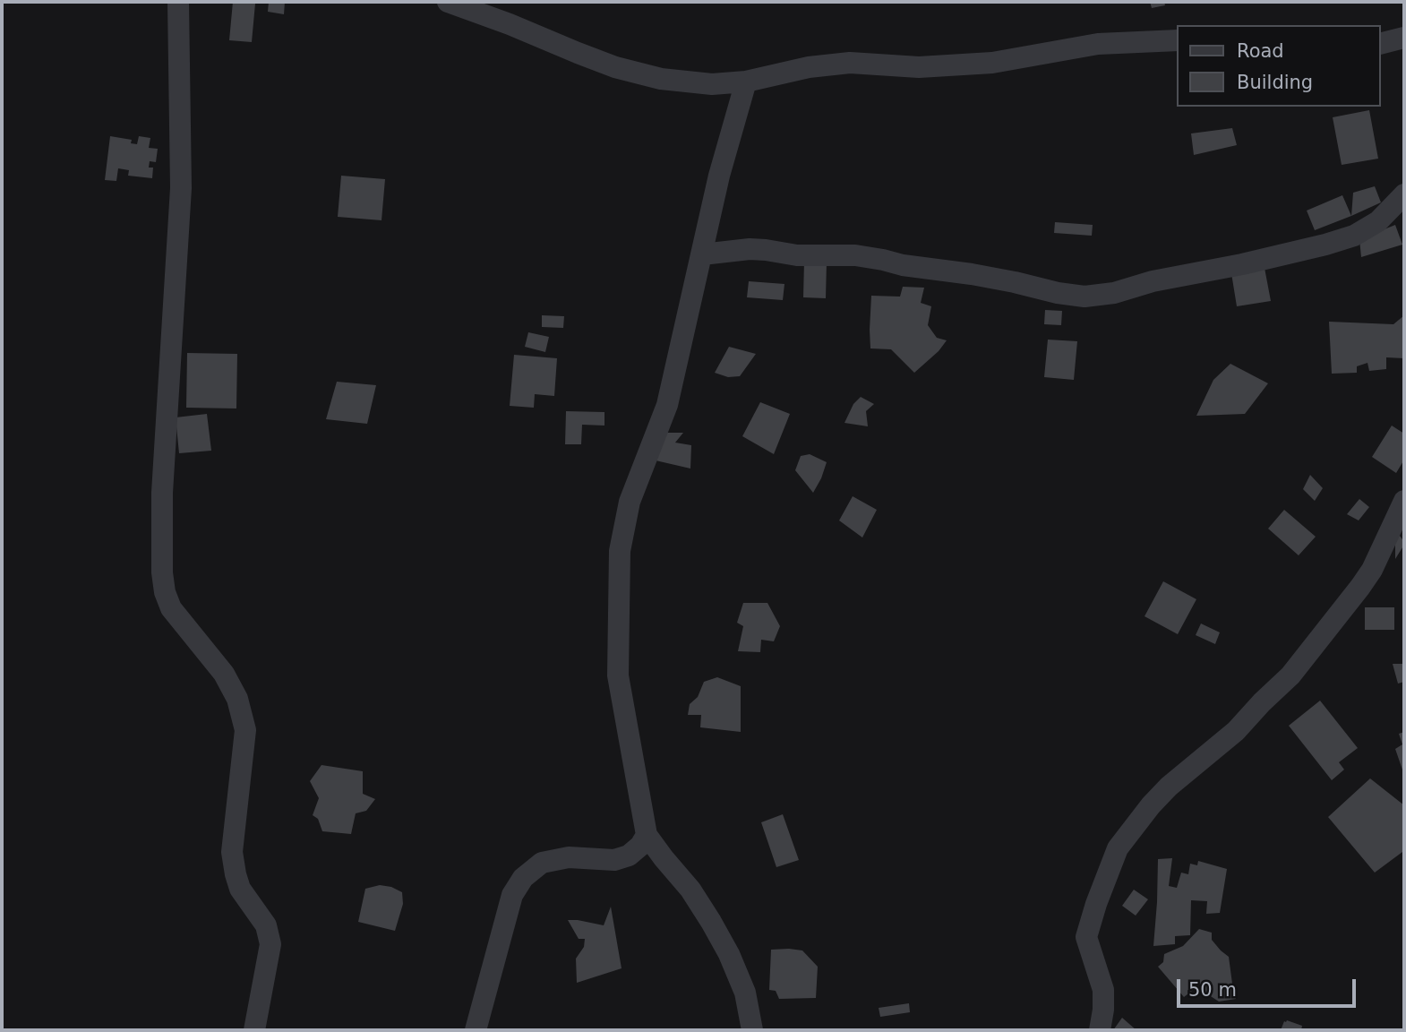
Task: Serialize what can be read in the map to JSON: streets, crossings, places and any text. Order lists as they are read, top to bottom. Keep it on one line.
{"legend":["Road","Building"],"scale_bar":"50 m"}
